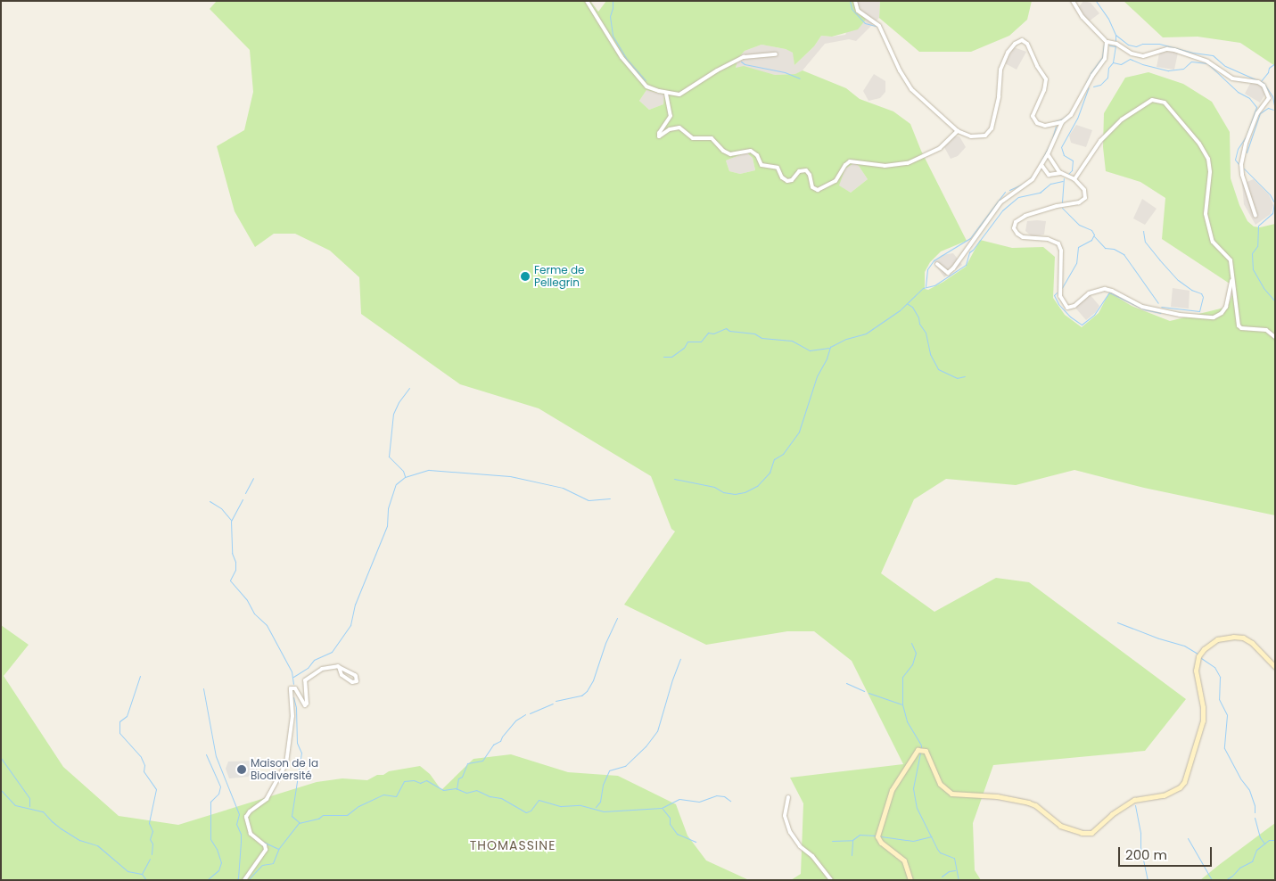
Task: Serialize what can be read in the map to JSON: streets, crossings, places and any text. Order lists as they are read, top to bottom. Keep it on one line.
{"districts":["THOMASSINE"],"places":["Ferme de Pellegrin","Maison de la Biodiversité"],"scale_bar":"200 m"}
